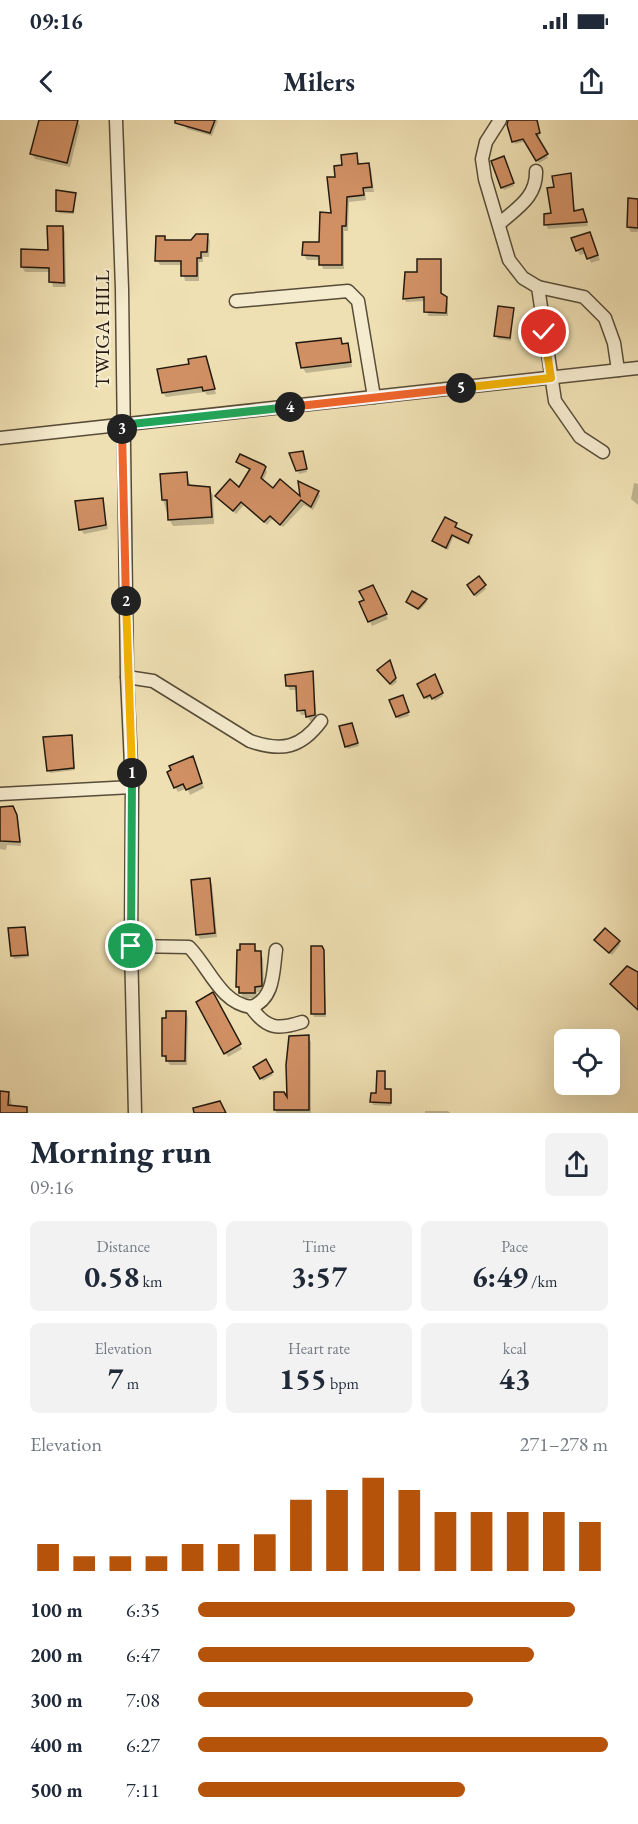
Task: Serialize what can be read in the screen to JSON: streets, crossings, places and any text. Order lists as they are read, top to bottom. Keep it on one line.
{"streets":{"street":["TWIGA HILL"]},"page":{"status":"09:16","header":"Milers","pins":["5","4","3","2","1"],"heading":["Morning run","09:16"],"stats":[["Distance","0.58 km"],["Time","3:57"],["Pace","6:49 /km"],["Elevation","7 m"],["Heart rate","155 bpm"],["kcal","43"]],"chart":["Elevation","271–278 m"],"list":[{"name":"100 m","note":"6:35"},{"name":"200 m","note":"6:47"},{"name":"300 m","note":"7:08"},{"name":"400 m","note":"6:27"},{"name":"500 m","note":"7:11"}]}}
